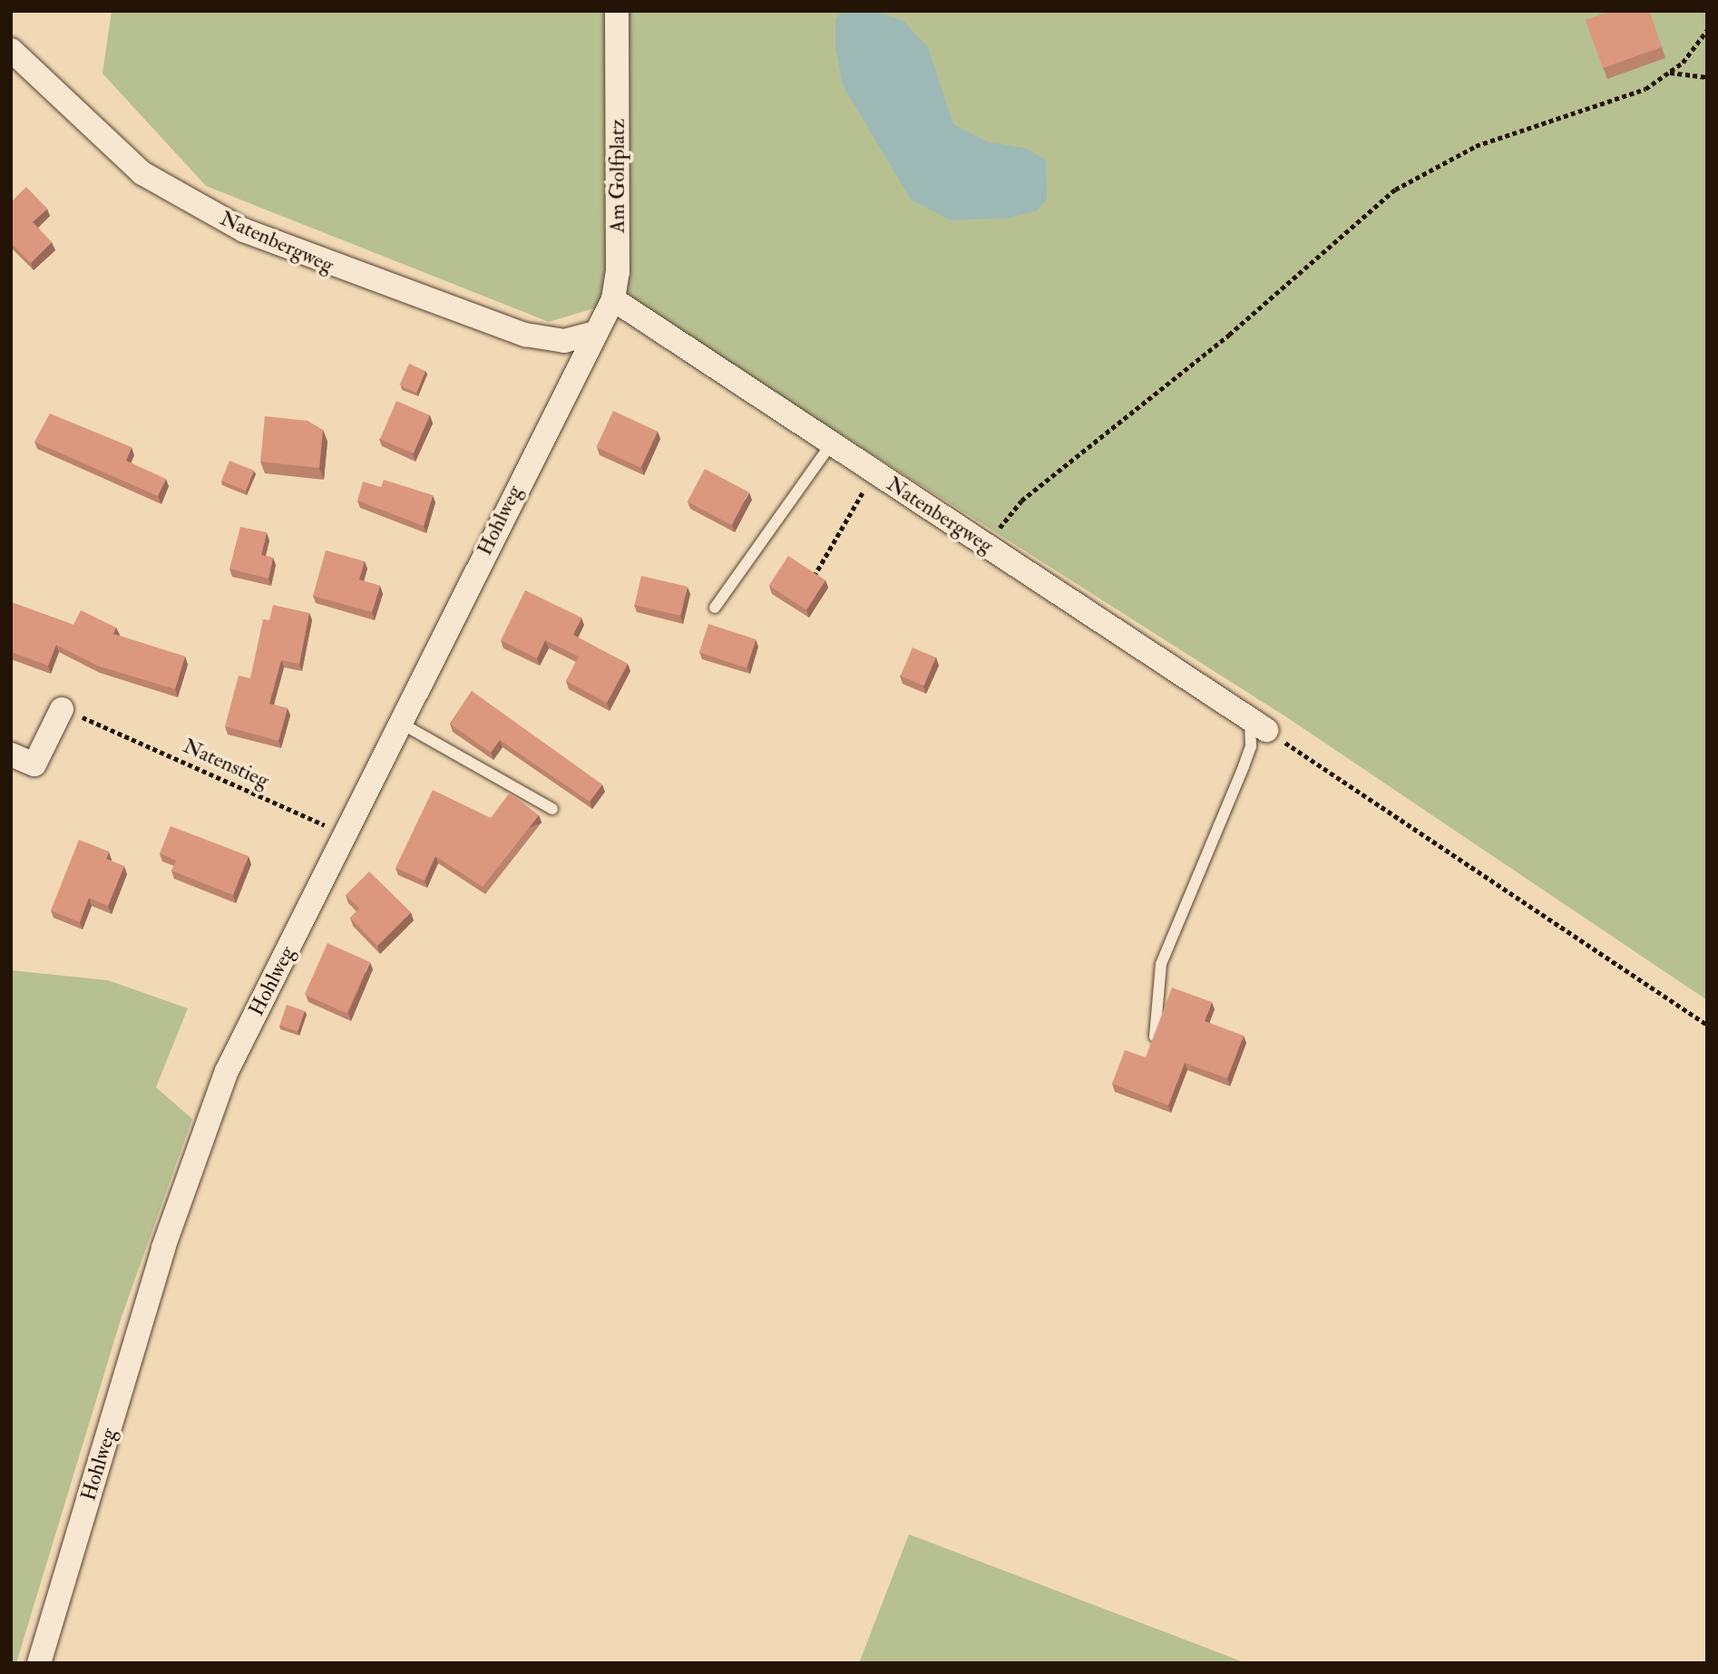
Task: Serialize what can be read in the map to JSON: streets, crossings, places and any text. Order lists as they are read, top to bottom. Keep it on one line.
{"streets":{"street":["Am Golfplatz","Natenbergweg","Hohlweg"],"path":["Natenstieg"]},"crossings":[["Am Golfplatz","Natenbergweg"],["Am Golfplatz","Hohlweg"],["Natenbergweg","Hohlweg"],["Hohlweg","Natenstieg"]]}
